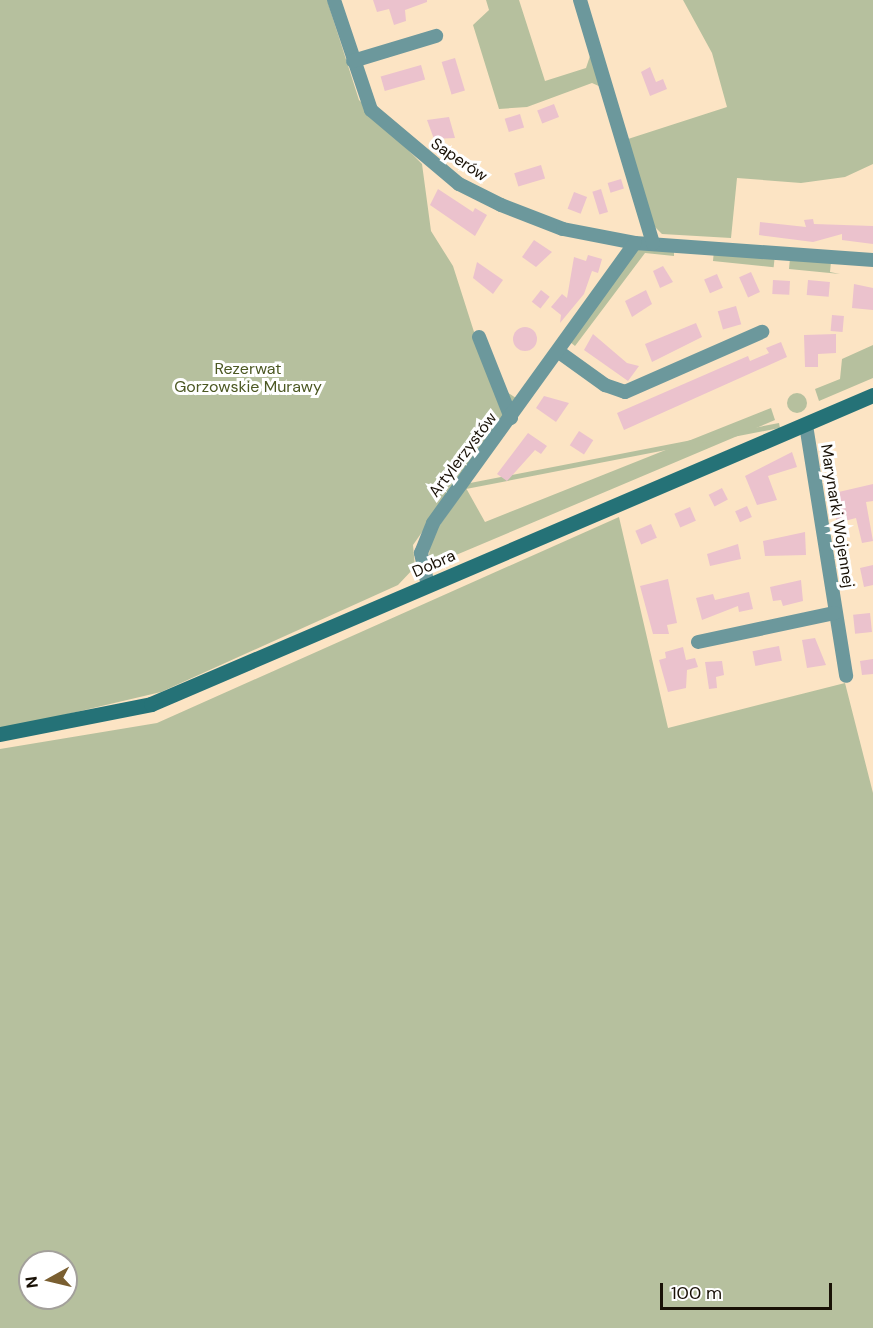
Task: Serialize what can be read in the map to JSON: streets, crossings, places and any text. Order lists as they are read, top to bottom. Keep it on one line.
{"streets":{"street":["Saperów","Artylerzystów","Marynarki Wojennej","Dobra"]},"crossings":[["Saperów","Artylerzystów"],["Artylerzystów","Dobra"],["Marynarki Wojennej","Dobra"]],"parks":["Rezerwat Gorzowskie Murawy"],"scale_bar":"100 m","north":"left"}
